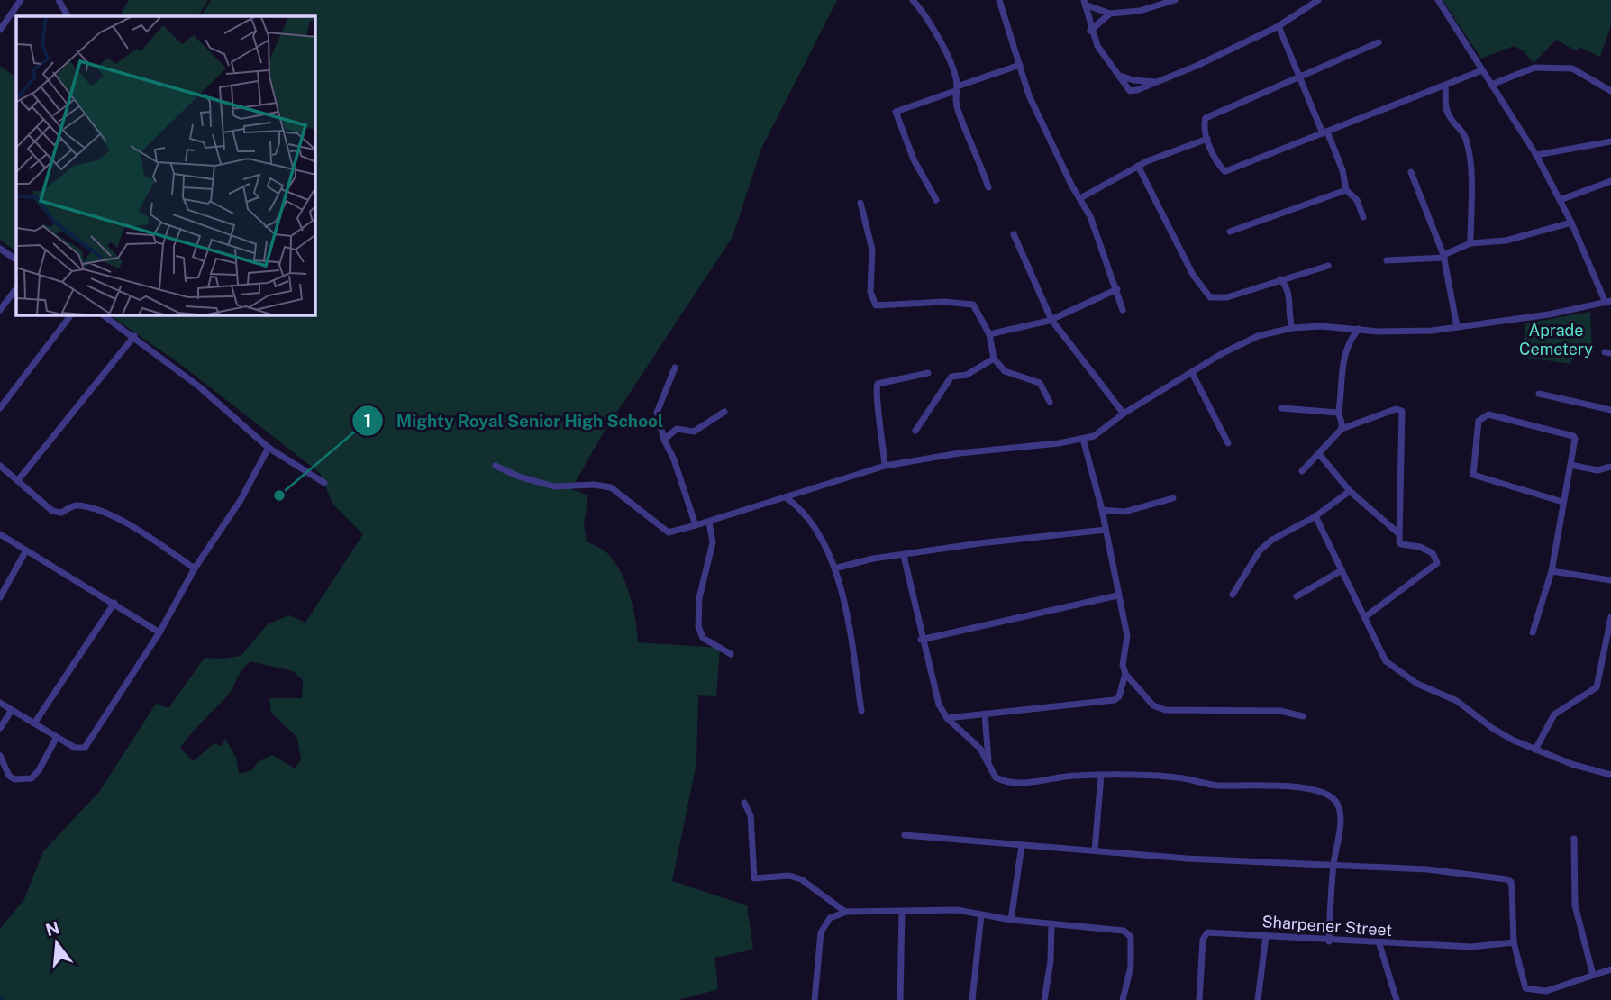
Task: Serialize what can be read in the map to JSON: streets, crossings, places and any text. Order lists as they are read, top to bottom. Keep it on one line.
{"streets":{"street":["Sharpener Street"]},"parks":["Aprade Cemetery"],"places":["Mighty Royal Senior High School"],"north":"top"}
